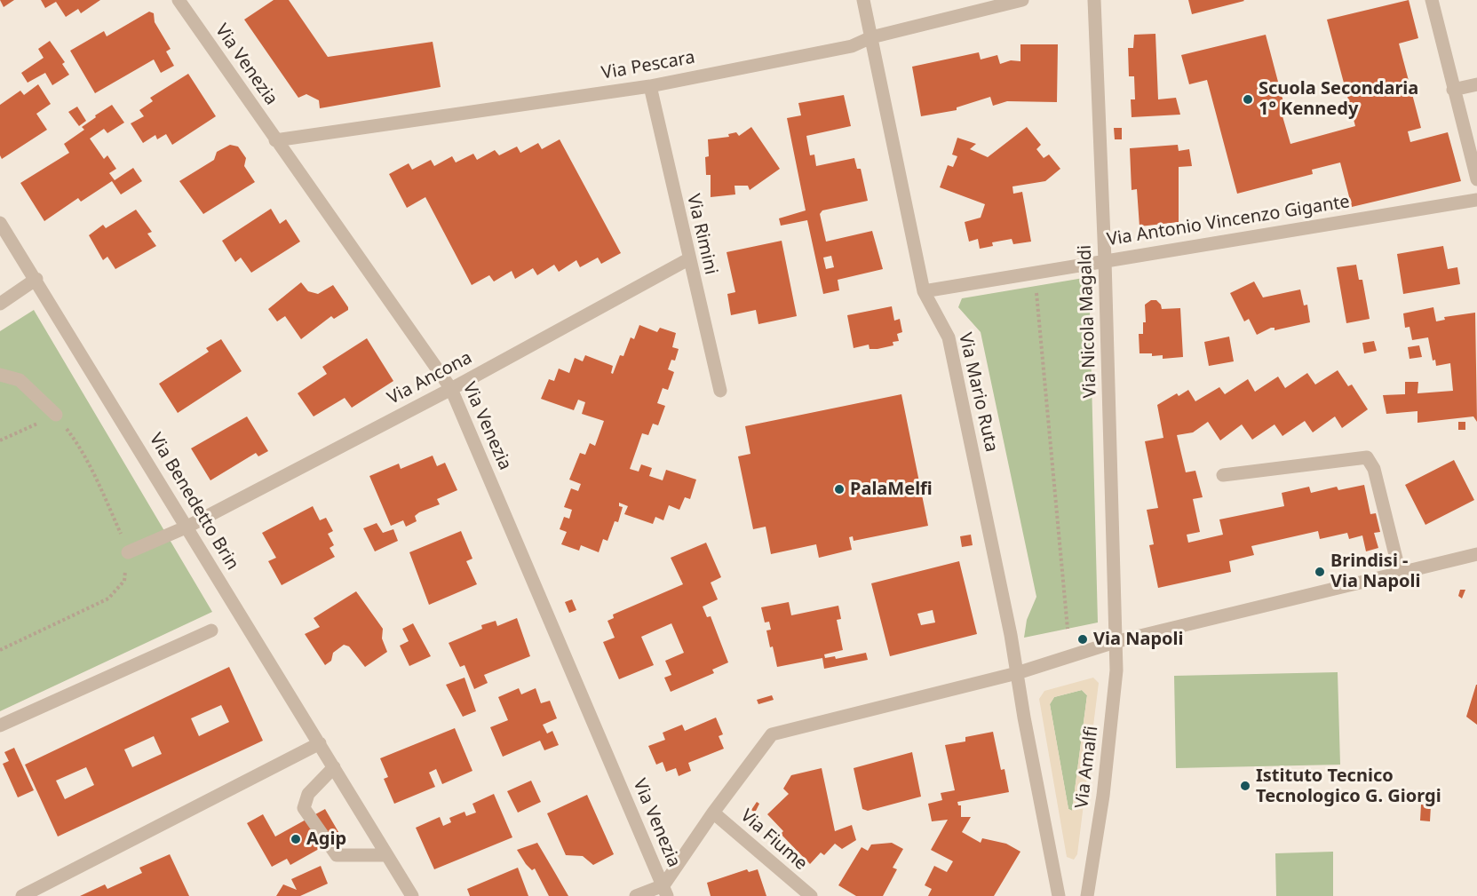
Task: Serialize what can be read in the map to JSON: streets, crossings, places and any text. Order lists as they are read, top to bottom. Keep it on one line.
{"streets":{"street":["Via Venezia","Via Pescara","Via Antonio Vincenzo Gigante","Via Rimini","Via Nicola Magaldi","Via Ancona","Via Mario Ruta","Via Benedetto Brin","Via Amalfi","Via Fiume"]},"crossings":[["Via Venezia","Via Pescara"],["Via Venezia","Via Ancona"],["Via Pescara","Via Rimini"],["Via Pescara","Via Mario Ruta"],["Via Antonio Vincenzo Gigante","Via Nicola Magaldi"],["Via Antonio Vincenzo Gigante","Via Mario Ruta"],["Via Rimini","Via Ancona"],["Via Nicola Magaldi","Via Amalfi"],["Via Ancona","Via Benedetto Brin"]],"places":["Scuola Secondaria 1° Kennedy","PalaMelfi","Brindisi - Via Napoli","Via Napoli","Istituto Tecnico Tecnologico G. Giorgi","Agip"]}
